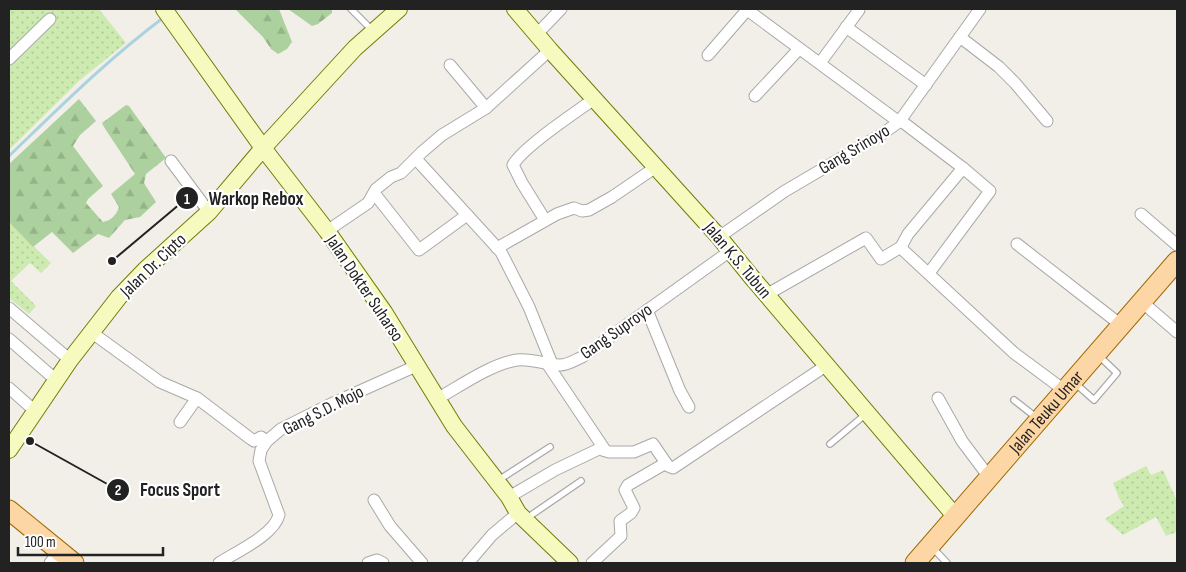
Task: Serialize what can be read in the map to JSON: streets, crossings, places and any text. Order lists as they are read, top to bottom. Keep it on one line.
{"streets":{"main road":["Jalan Teuku Umar"],"street":["Gang Srinoyo","Jalan K.S. Tubun","Jalan Dr. Cipto","Jalan Dokter Suharso","Gang Suproyo","Gang S.D. Mojo"]},"crossings":[["Gang Srinoyo","Jalan K.S. Tubun"],["Jalan K.S. Tubun","Gang Suproyo"],["Jalan K.S. Tubun","Jalan Teuku Umar"],["Jalan Dr. Cipto","Jalan Dokter Suharso"],["Jalan Dokter Suharso","Gang Suproyo"],["Jalan Dokter Suharso","Gang S.D. Mojo"]],"places":["Warkop Rebox","Focus Sport"],"scale_bar":"100 m"}
